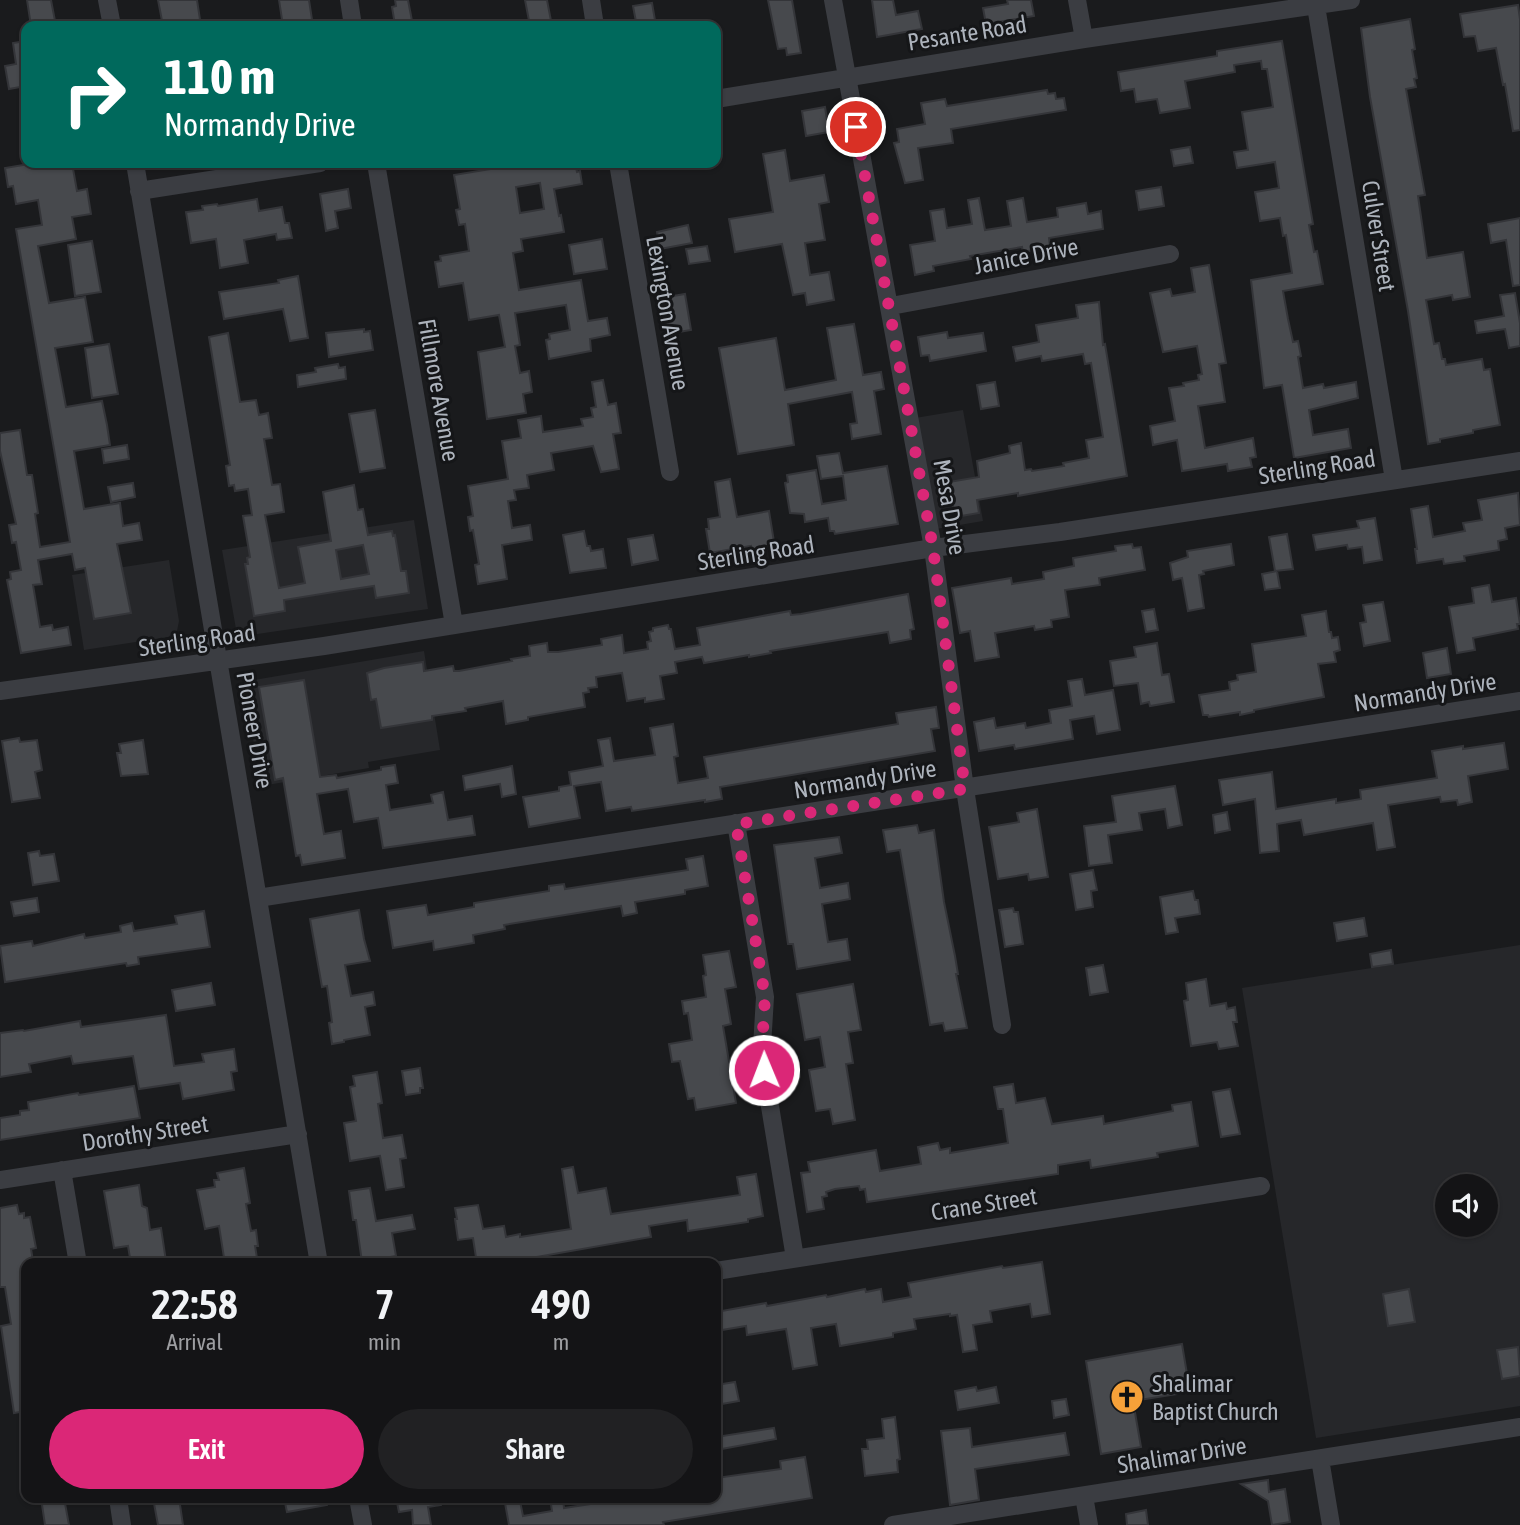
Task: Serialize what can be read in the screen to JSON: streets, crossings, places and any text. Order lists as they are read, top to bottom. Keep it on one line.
{"streets":{"street":["Pesante Road","Culver Street","Janice Drive","Lexington Avenue","Fillmore Avenue","Sterling Road","Mesa Drive","Normandy Drive","Pioneer Drive","Dorothy Street","Crane Street","Shalimar Drive"]},"crossings":[["Pesante Road","Culver Street"],["Pesante Road","Mesa Drive"],["Culver Street","Sterling Road"],["Janice Drive","Mesa Drive"],["Fillmore Avenue","Sterling Road"],["Sterling Road","Mesa Drive"],["Sterling Road","Pioneer Drive"],["Mesa Drive","Normandy Drive"],["Normandy Drive","Pioneer Drive"],["Pioneer Drive","Dorothy Street"]],"places":{"church":["Shalimar Baptist Church"]},"page":{"turn":["110 m","Normandy Drive"],"eta":["22:58","Arrival","7","min","490","m"],"buttons":["Exit","Share"]}}
